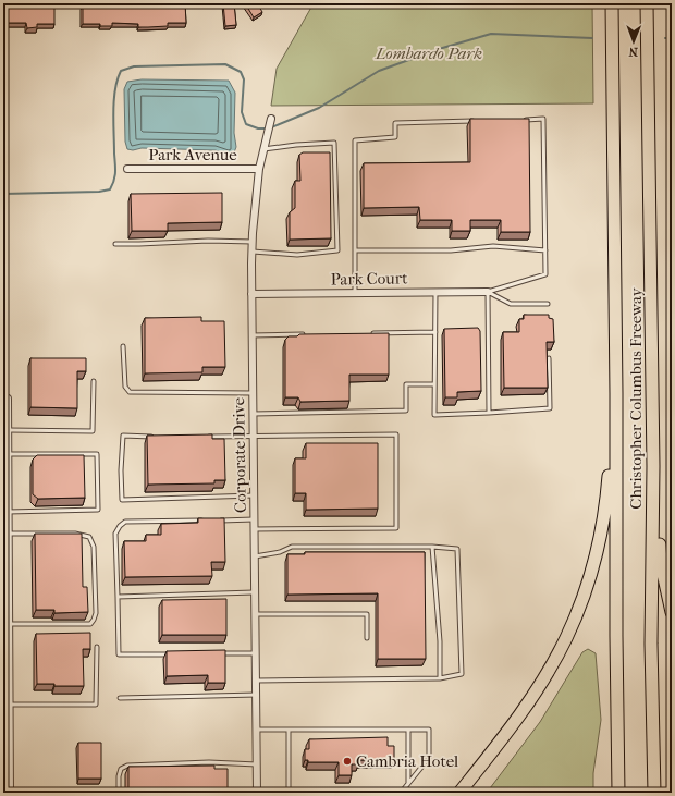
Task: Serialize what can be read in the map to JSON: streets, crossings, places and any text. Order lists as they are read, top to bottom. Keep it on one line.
{"streets":{"highway":["Christopher Columbus Freeway"],"street":["Park Avenue","Park Court","Corporate Drive"]},"crossings":[["Park Avenue","Corporate Drive"],["Park Court","Corporate Drive"]],"parks":["Lombardo Park"],"places":["Cambria Hotel"],"north":"bottom"}
